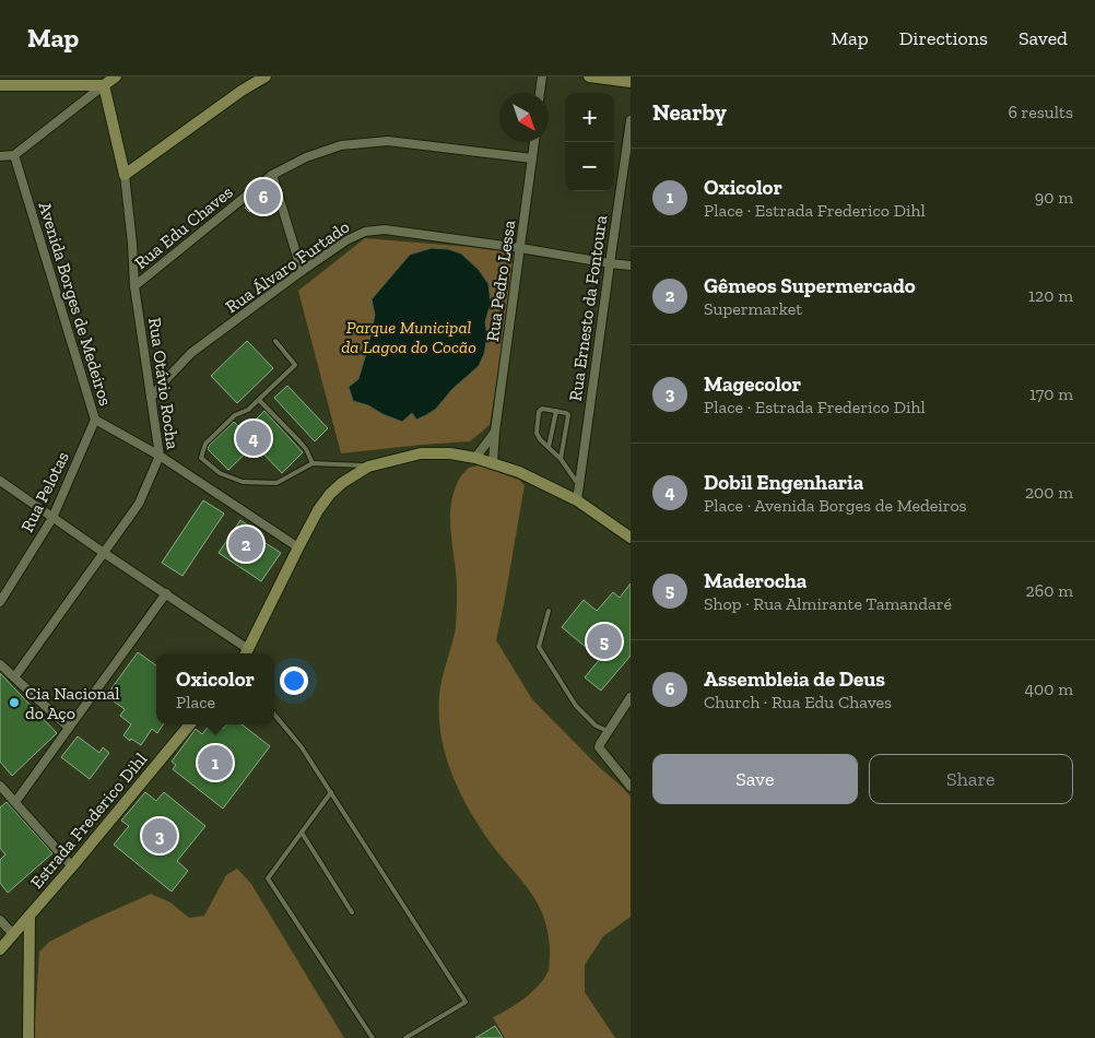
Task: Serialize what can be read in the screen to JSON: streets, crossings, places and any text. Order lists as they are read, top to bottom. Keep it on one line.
{"streets":{"main road":["Rua Otávio Rocha","Estrada Frederico Dihl"],"street":["Rua Edu Chaves","Rua Álvaro Furtado","Rua Pedro Lessa","Avenida Borges de Medeiros","Rua Ernesto da Fontoura","Rua Pelotas"]},"crossings":[["Rua Edu Chaves","Rua Pedro Lessa"],["Rua Edu Chaves","Rua Otávio Rocha"],["Rua Álvaro Furtado","Rua Pedro Lessa"],["Rua Álvaro Furtado","Rua Ernesto da Fontoura"],["Rua Álvaro Furtado","Rua Otávio Rocha"],["Avenida Borges de Medeiros","Rua Otávio Rocha"],["Avenida Borges de Medeiros","Rua Pelotas"]],"parks":["Parque Municipal da Lagoa do Cocão"],"places":["Cia Nacional do Aço"],"north":"bottom right","page":{"header":"Map","nav":["Map","Directions","Saved"],"heading":["Nearby","6 results"],"map_buttons":["+","−"],"list":[{"mark":"1","name":"Oxicolor","note":"Place · Estrada Frederico Dihl","value":"90 m"},{"mark":"2","name":"Gêmeos Supermercado","note":"Supermarket","value":"120 m"},{"mark":"3","name":"Magecolor","note":"Place · Estrada Frederico Dihl","value":"170 m"},{"mark":"4","name":"Dobil Engenharia","note":"Place · Avenida Borges de Medeiros","value":"200 m"},{"mark":"5","name":"Maderocha","note":"Shop · Rua Almirante Tamandaré","value":"260 m"},{"mark":"6","name":"Assembleia de Deus","note":"Church · Rua Edu Chaves","value":"400 m"}],"pins":["6","4","2","5","1","3"],"popup":["Oxicolor","Place"],"buttons":["Save","Share"]}}
